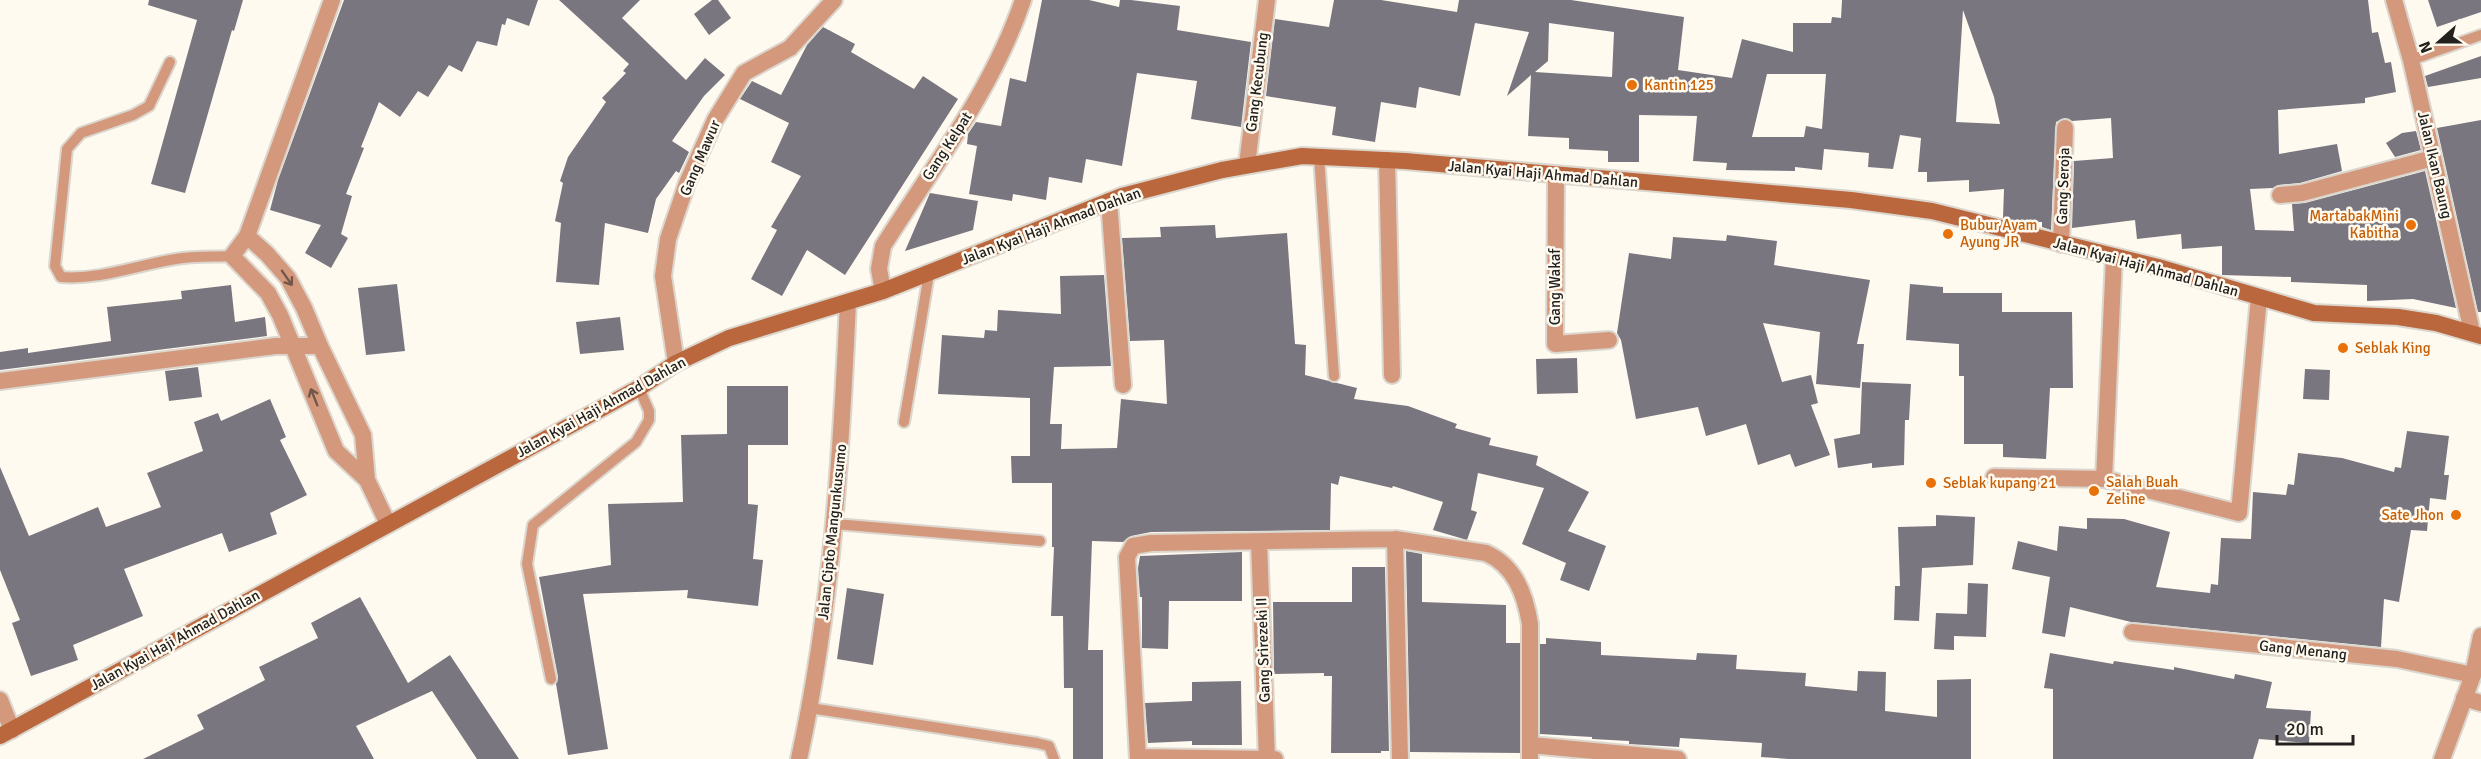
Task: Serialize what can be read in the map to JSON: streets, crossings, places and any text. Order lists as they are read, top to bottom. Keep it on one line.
{"streets":{"main road":["Jalan Kyai Haji Ahmad Dahlan"],"street":["Gang Kecubung","Gang Kelpat","Gang Mawur","Jalan Ikan Baung","Gang Seroja","Gang Wakaf","Jalan Cipto Mangunkusumo","Gang Srirezeki II","Gang Menang"]},"crossings":[["Gang Kecubung","Jalan Kyai Haji Ahmad Dahlan"],["Gang Kelpat","Jalan Kyai Haji Ahmad Dahlan"],["Gang Mawur","Jalan Kyai Haji Ahmad Dahlan"],["Jalan Ikan Baung","Jalan Kyai Haji Ahmad Dahlan"],["Jalan Kyai Haji Ahmad Dahlan","Gang Seroja"],["Jalan Kyai Haji Ahmad Dahlan","Gang Wakaf"],["Jalan Kyai Haji Ahmad Dahlan","Jalan Cipto Mangunkusumo"]],"places":["Kantin 125","MartabakMini Kabitha","Bubur Ayam Ayung JR","Seblak King","Seblak kupang 21","Salah Buah Zeline","Sate Jhon"],"scale_bar":"20 m","north":"left"}
